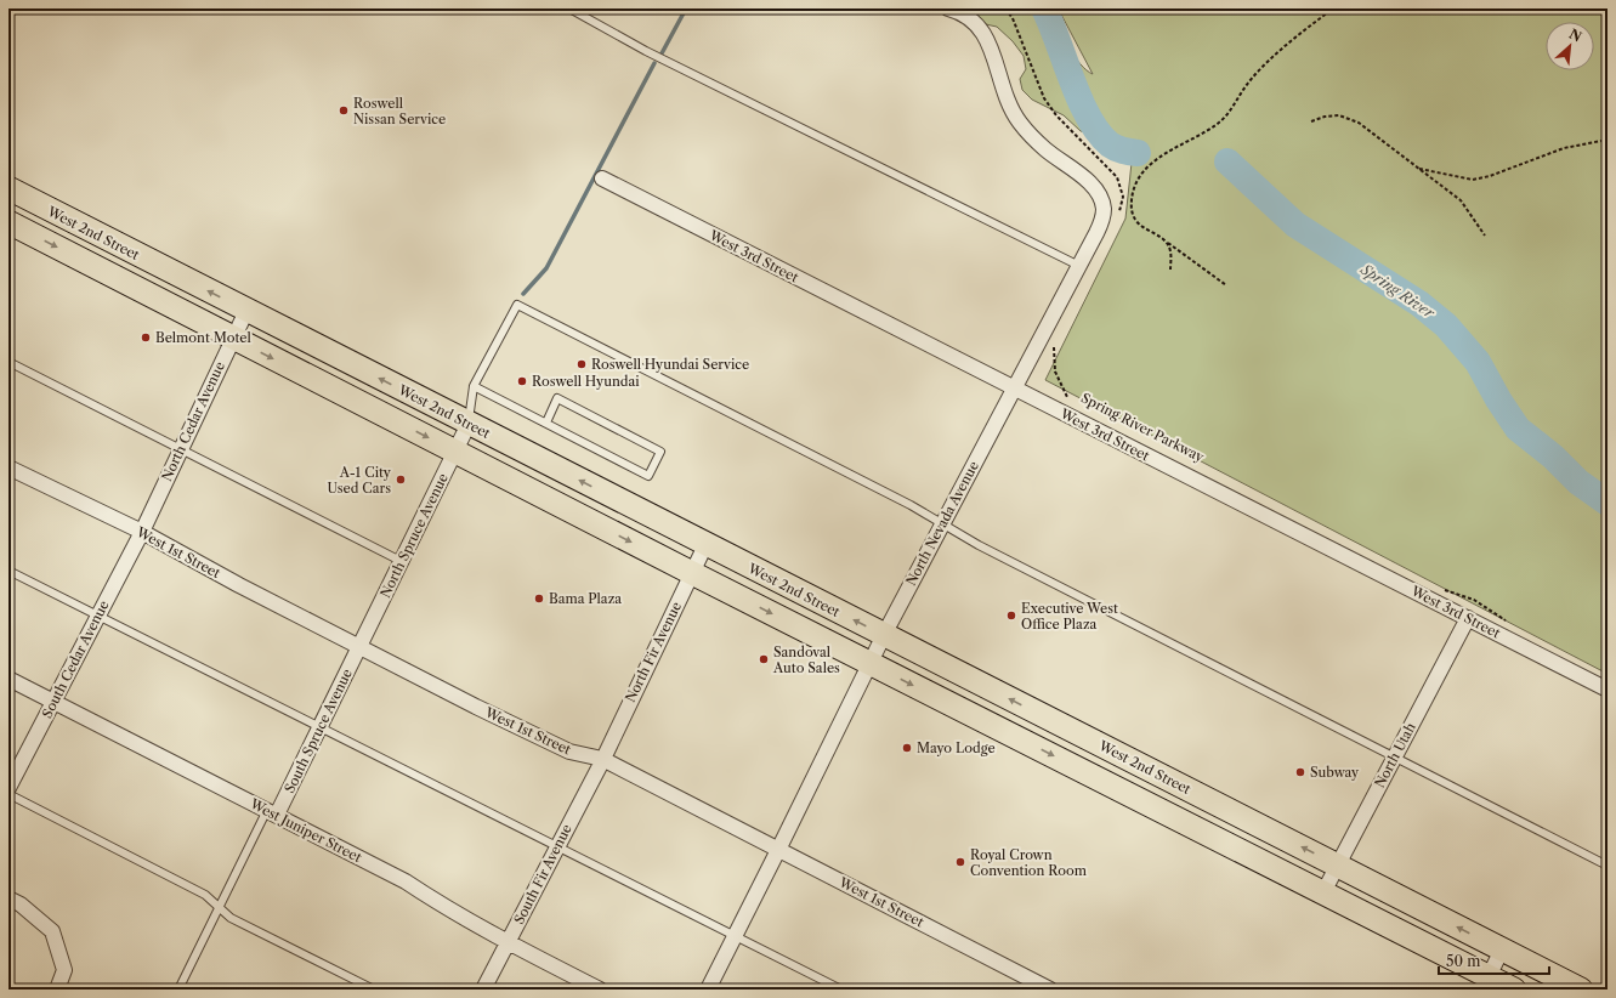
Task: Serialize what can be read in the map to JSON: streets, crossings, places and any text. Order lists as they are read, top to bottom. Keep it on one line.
{"streets":{"main road":["West 2nd Street"],"street":["West 3rd Street","North Cedar Avenue","North Nevada Avenue","North Spruce Avenue","West 1st Street","North Fir Avenue","South Cedar Avenue","South Spruce Avenue","North Utah","West Juniper Street","South Fir Avenue"],"path":["Spring River Parkway"]},"crossings":[["West 2nd Street","North Cedar Avenue"],["West 2nd Street","North Nevada Avenue"],["West 2nd Street","North Spruce Avenue"],["West 2nd Street","North Fir Avenue"],["West 2nd Street","North Utah"],["West 3rd Street","North Nevada Avenue"],["West 3rd Street","North Utah"],["North Cedar Avenue","West 1st Street"],["North Cedar Avenue","South Cedar Avenue"],["North Nevada Avenue","West 1st Street"],["North Spruce Avenue","West 1st Street"],["North Spruce Avenue","South Spruce Avenue"],["West 1st Street","North Fir Avenue"],["West 1st Street","South Cedar Avenue"],["West 1st Street","South Spruce Avenue"],["West 1st Street","South Fir Avenue"],["North Fir Avenue","South Fir Avenue"],["South Cedar Avenue","West Juniper Street"],["South Spruce Avenue","West Juniper Street"],["West Juniper Street","South Fir Avenue"]],"water":["Spring River"],"places":["Roswell Nissan Service","Belmont Motel","Roswell Hyundai Service","Roswell Hyundai","A-1 City Used Cars","Bama Plaza","Executive West Office Plaza","Sandoval Auto Sales","Mayo Lodge","Subway","Royal Crown Convention Room"],"scale_bar":"50 m","north":"top right"}
